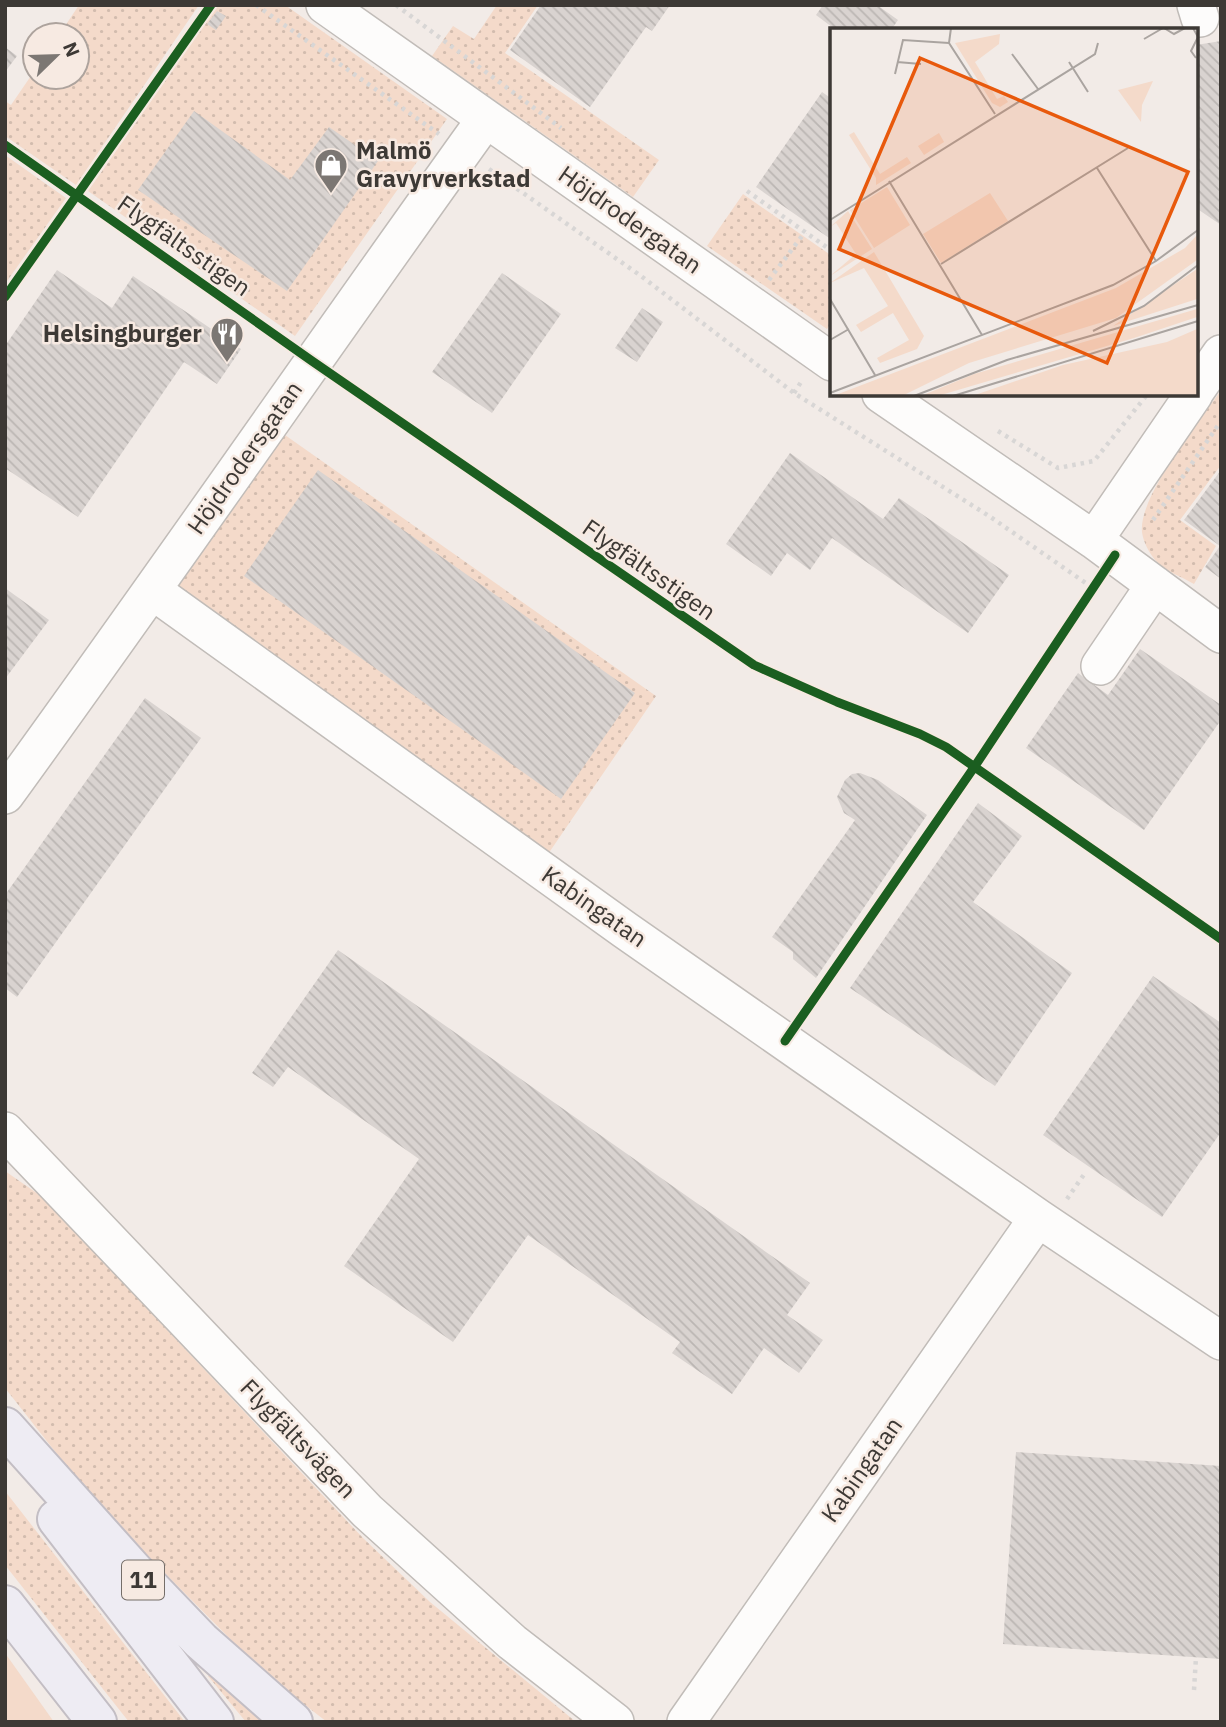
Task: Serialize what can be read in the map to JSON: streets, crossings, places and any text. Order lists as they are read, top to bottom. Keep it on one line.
{"streets":{"highway":["11"],"street":["Höjdrodergatan","Höjdrodersgatan","Kabingatan","Flygfältsvägen"],"cycle path":["Flygfältsstigen"]},"crossings":[["Höjdrodergatan","Höjdrodersgatan"],["Höjdrodersgatan","Kabingatan"]],"places":{"shop":["Malmö Gravyrverkstad"],"restaurant":["Helsingburger"]},"north":"top right"}
